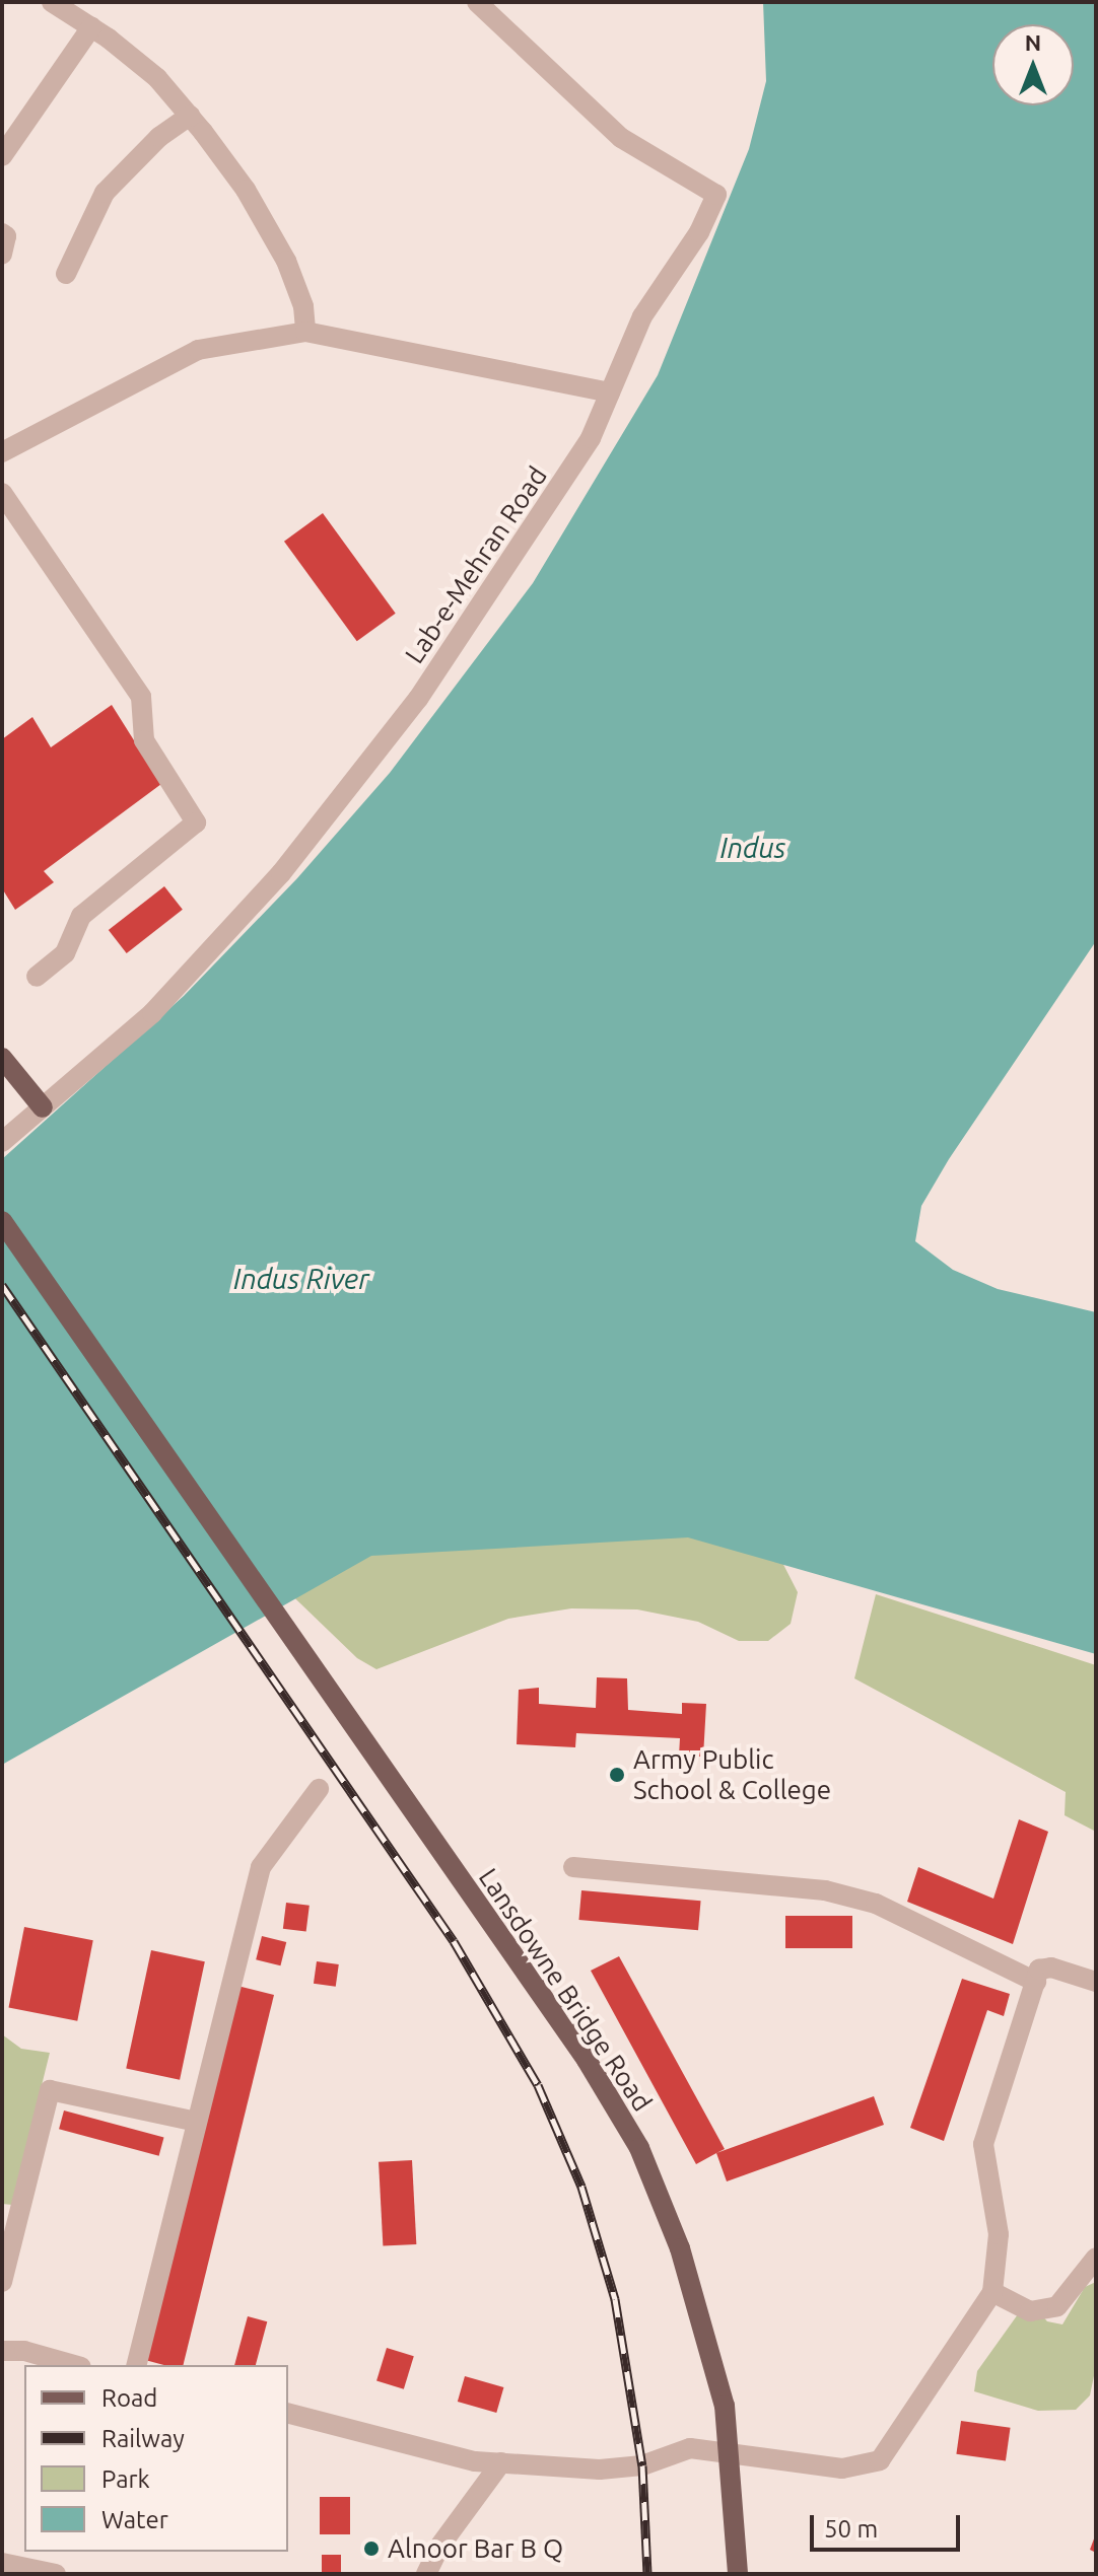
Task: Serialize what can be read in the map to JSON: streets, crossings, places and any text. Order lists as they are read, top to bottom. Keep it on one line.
{"streets":{"main road":["Lansdowne Bridge Road"],"street":["Lab-e-Mehran Road"]},"water":["Indus","Indus River"],"places":["Army Public School & College","Alnoor Bar B Q"],"legend":["Road","Railway","Park","Water"],"scale_bar":"50 m","north":"top"}
